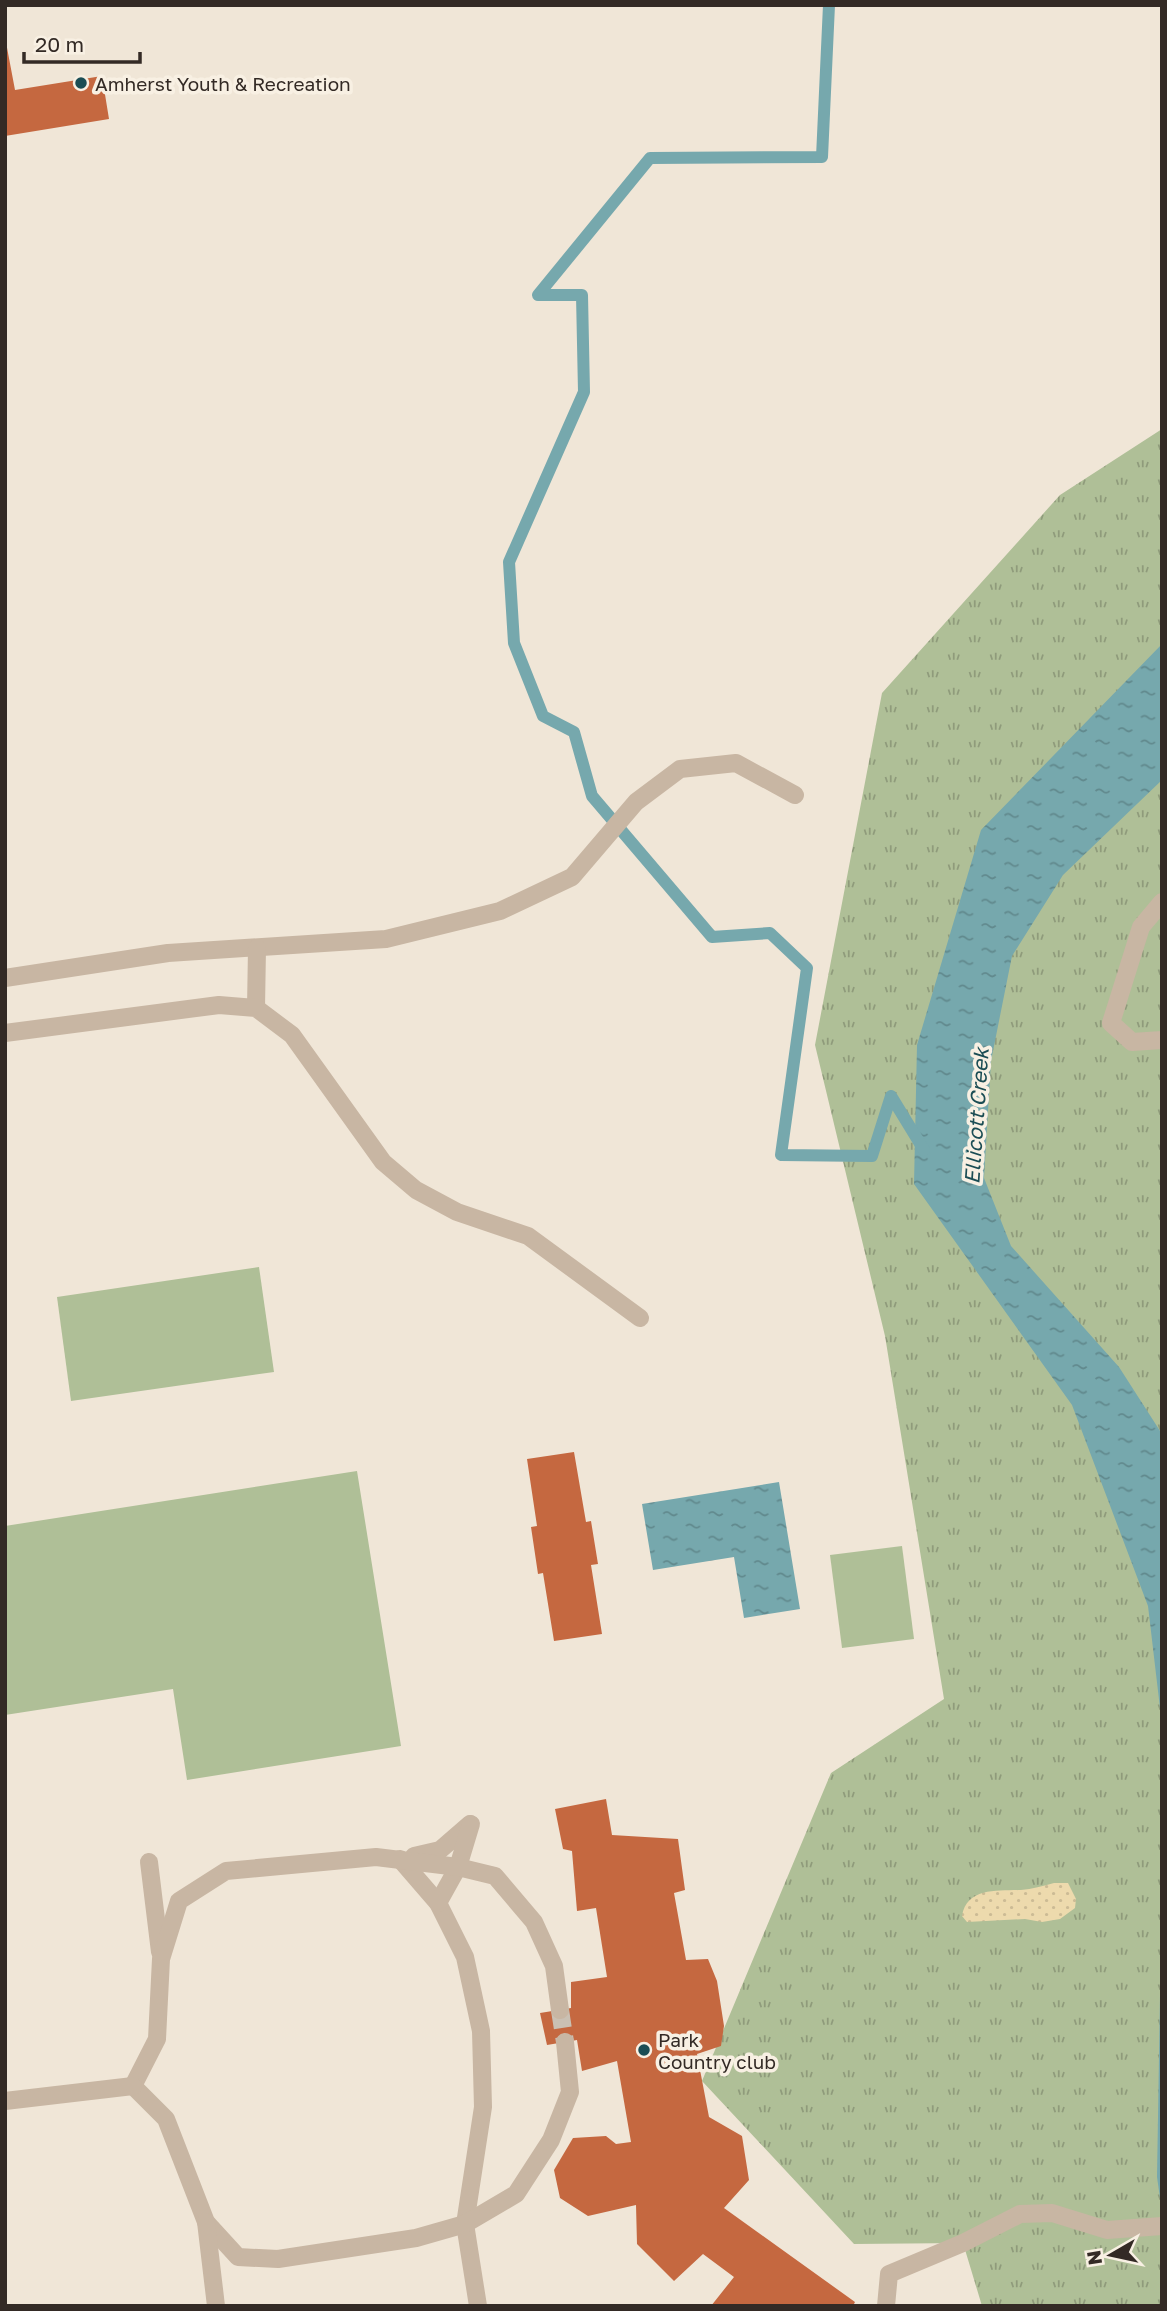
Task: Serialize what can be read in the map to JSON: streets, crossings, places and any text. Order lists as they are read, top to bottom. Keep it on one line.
{"water":["Ellicott Creek"],"places":["Amherst Youth & Recreation","Park Country club"],"scale_bar":"20 m","north":"left"}
